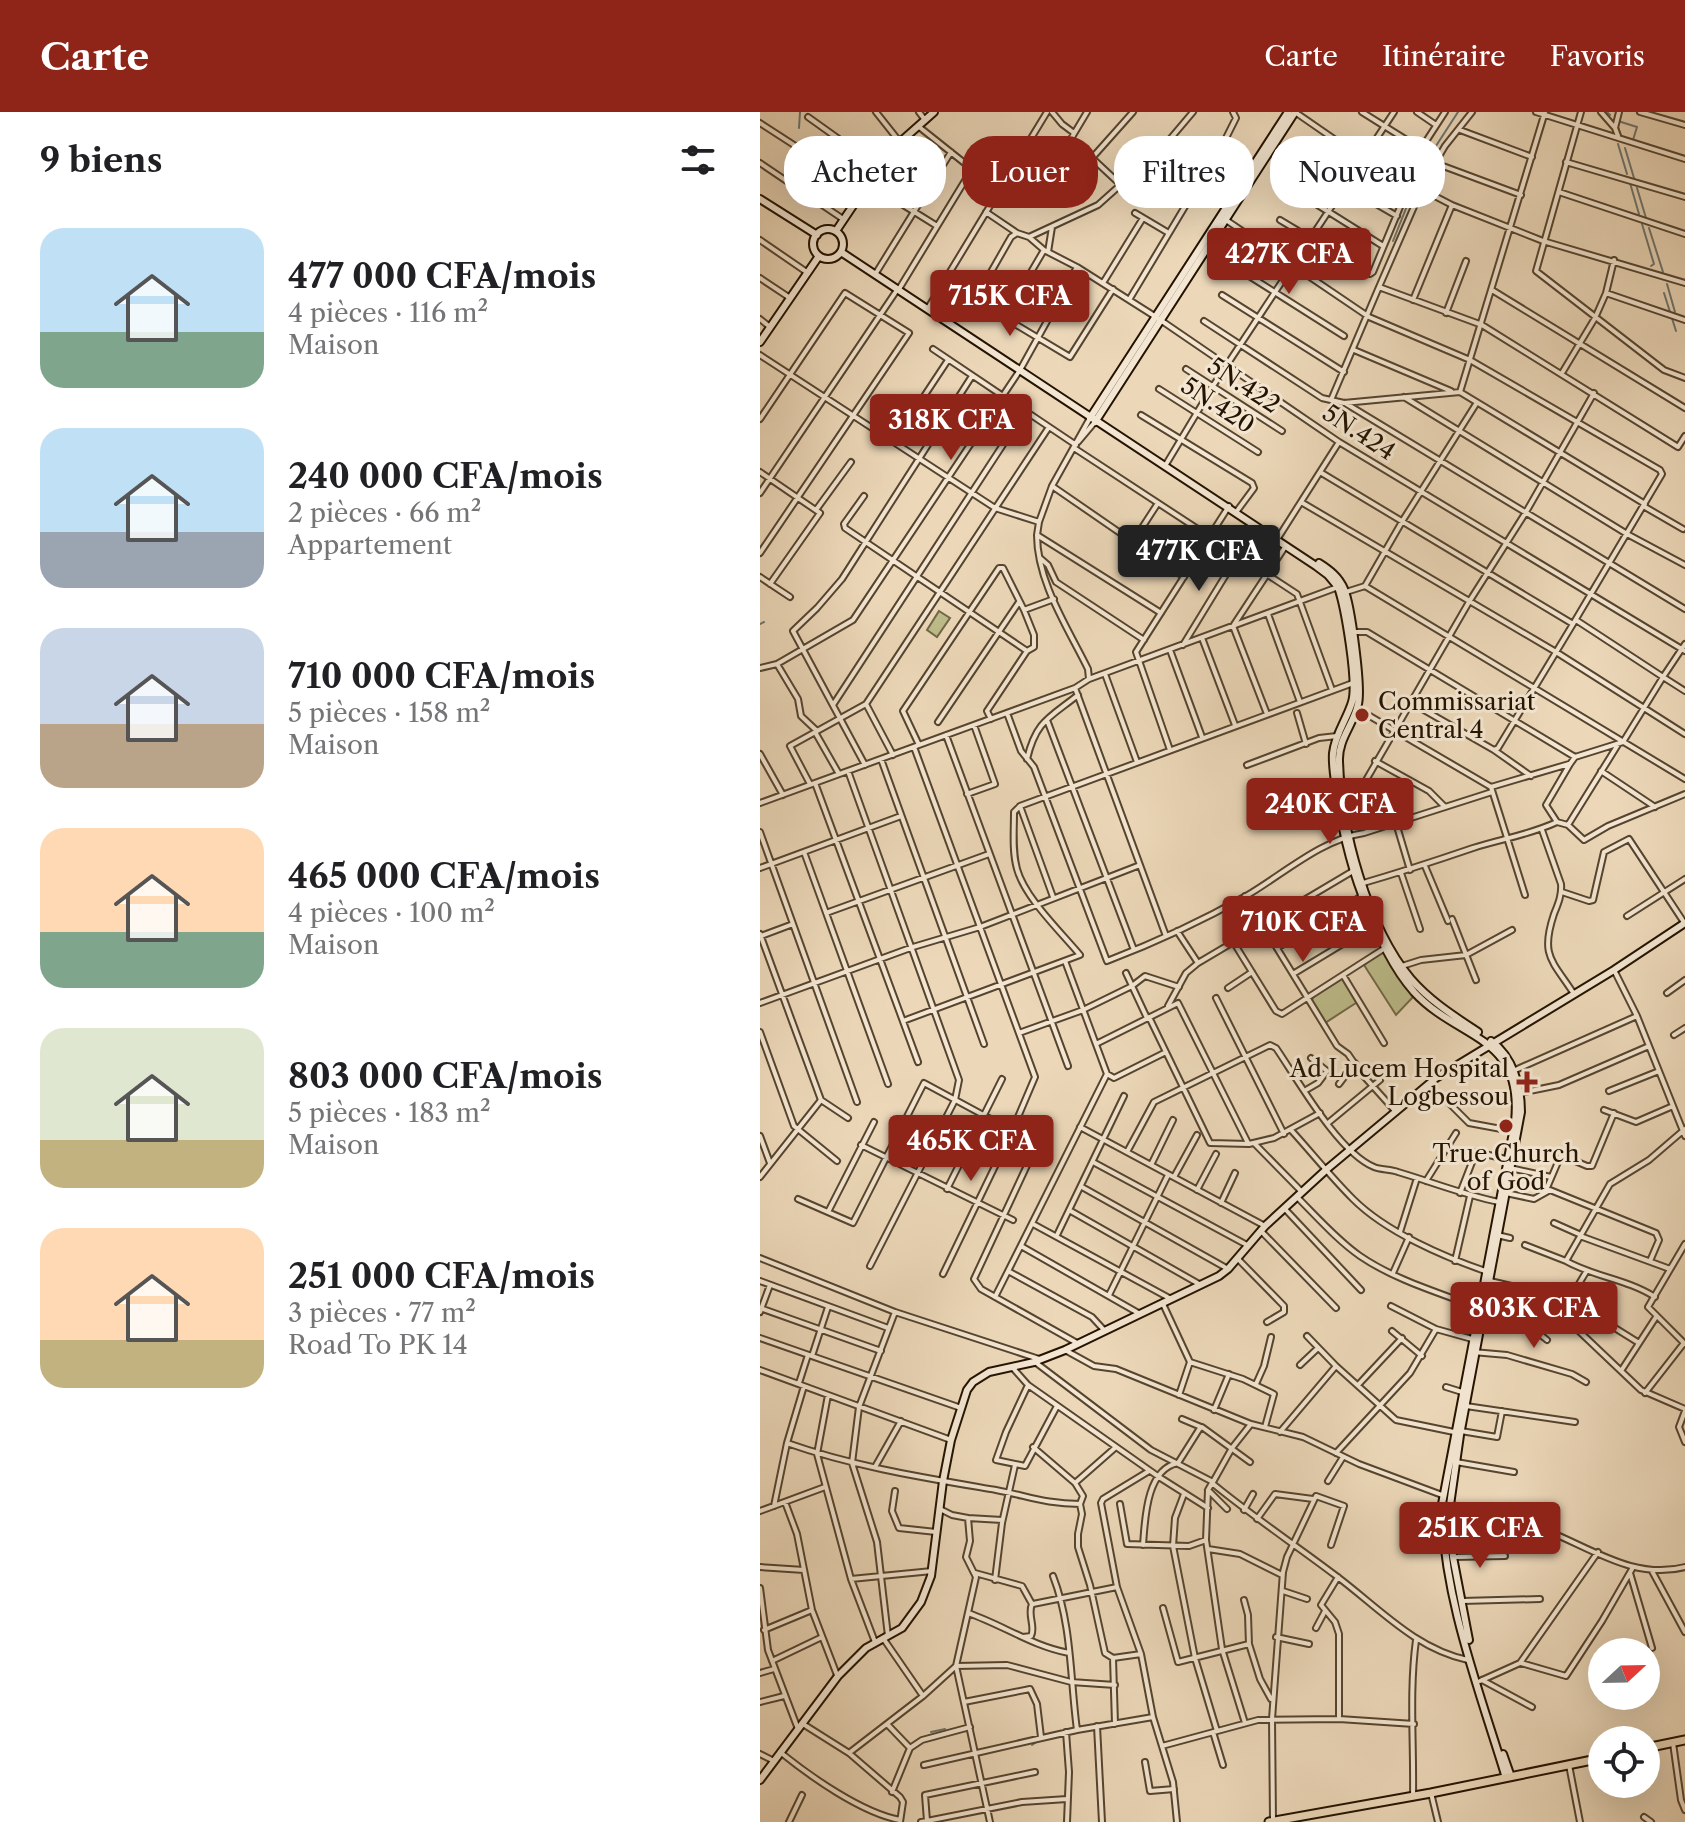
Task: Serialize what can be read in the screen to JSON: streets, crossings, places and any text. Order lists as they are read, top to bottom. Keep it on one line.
{"streets":{"street":["5N.422","5N.420","5N.424"]},"places":{"other":["Commissariat Central 4","True Church of God"],"health":["Ad Lucem Hospital Logbessou"]},"north":"right","page":{"header":"Carte","nav":["Carte","Itinéraire","Favoris"],"heading":"9 biens","chip":["Acheter","Louer","Filtres","Nouveau"],"list":[{"name":"477 000 CFA/mois","note":"4 pièces · 116 m² · Maison"},{"name":"240 000 CFA/mois","note":"2 pièces · 66 m² · Appartement"},{"name":"710 000 CFA/mois","note":"5 pièces · 158 m² · Maison"},{"name":"465 000 CFA/mois","note":"4 pièces · 100 m² · Maison"},{"name":"803 000 CFA/mois","note":"5 pièces · 183 m² · Maison"},{"name":"251 000 CFA/mois","note":"3 pièces · 77 m² · Road To PK 14"}],"price":["427K CFA","715K CFA","318K CFA","477K CFA","240K CFA","710K CFA","465K CFA","803K CFA","251K CFA"]}}
